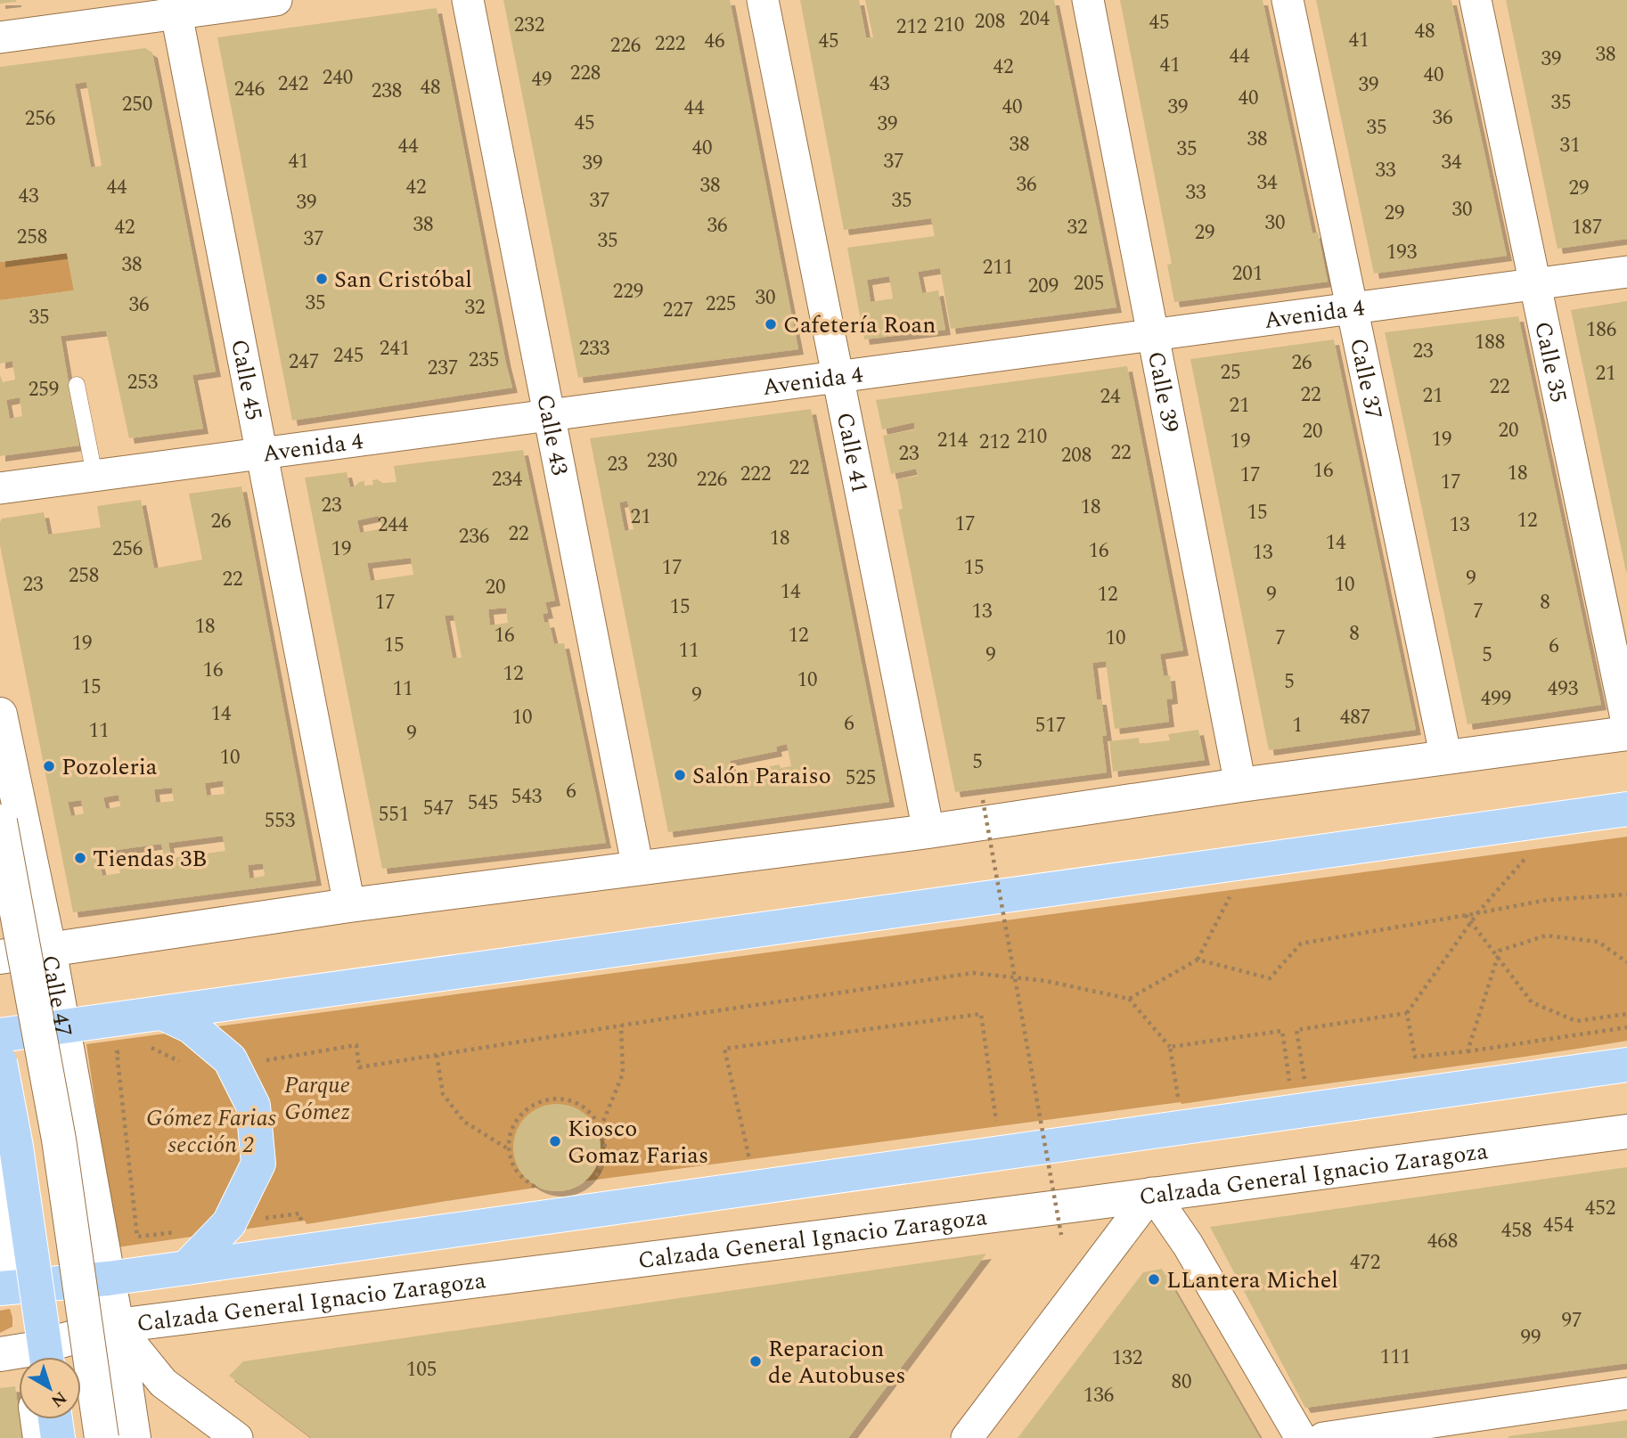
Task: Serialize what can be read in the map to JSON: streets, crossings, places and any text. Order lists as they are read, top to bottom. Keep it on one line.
{"streets":{"main road":["Calle 47","Calzada General Ignacio Zaragoza"],"street":["Avenida 4","Calle 35","Calle 45","Calle 37","Calle 39","Calle 43","Calle 41"]},"crossings":[["Avenida 4","Calle 35"],["Avenida 4","Calle 45"],["Avenida 4","Calle 37"],["Avenida 4","Calle 39"],["Avenida 4","Calle 43"],["Avenida 4","Calle 41"],["Calle 47","Calzada General Ignacio Zaragoza"]],"parks":["Parque Gómez","Gómez Farias sección 2"],"places":["San Cristóbal","Cafetería Roan","Pozoleria","Salón Paraiso","Tiendas 3B","Kiosco Gomaz Farias","LLantera Michel","Reparacion de Autobuses"],"house_numbers":["204","208","45","232","210","212","48","41","46","45","222","226","38","44","39","41","42","228","40","240","49","242","43","39","48","246","238","40","35","250","40","39","44","36","256","45","39","35","38","38","31","44","40","35","41","37","34","39","33","34","36","38","44","42","29","33","43","37","35","39","30","29","30","38","36","42","32","187","29","258","37","35","193","38","211","201","205","209","229","30","35","225","36","32","227","35","186","188","241","233","23","245","235","247","26","237","25","21","253","22","259","22","21","24","21","20","20","210","19","214","19","212","22","23","208","230","23","22","16","18","222","17","234","226","17","23","18","15","21","12","26","17","244","13","22","236","18","14","256","19","16","13","17","15","258","9","22","23","10","20","14","12","9","17","8","15","13","7","18","8","16","12","10","7","19","15","6","11","9","5","16","12","10","5","15","11","493","9","499","14","10","487","6","517","1","11","9","10","5","525","6","543","545","547","551","553","452","454","458","468","472","97","99","111","132","105","80","136"],"north":"bottom right"}
